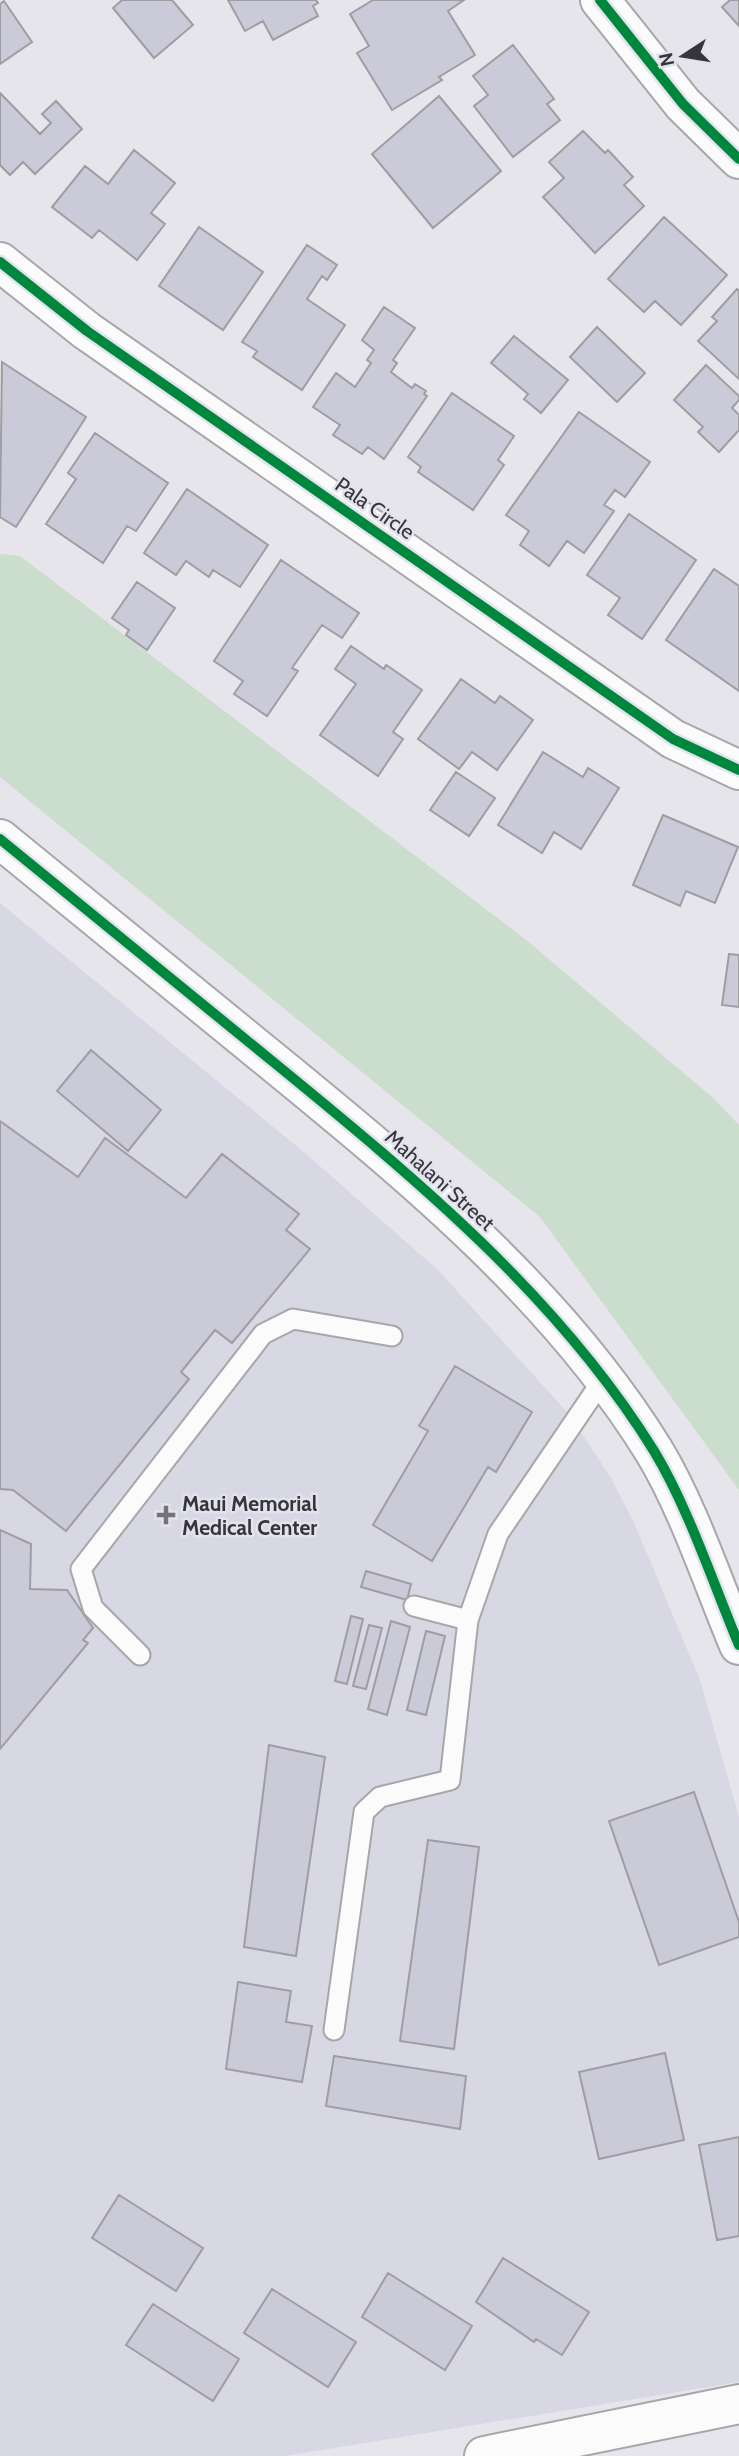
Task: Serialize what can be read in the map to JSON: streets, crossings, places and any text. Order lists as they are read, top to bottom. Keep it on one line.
{"streets":{"street":["Pala Circle","Mahalani Street"]},"places":{"health":["Maui Memorial Medical Center"]},"north":"left"}
